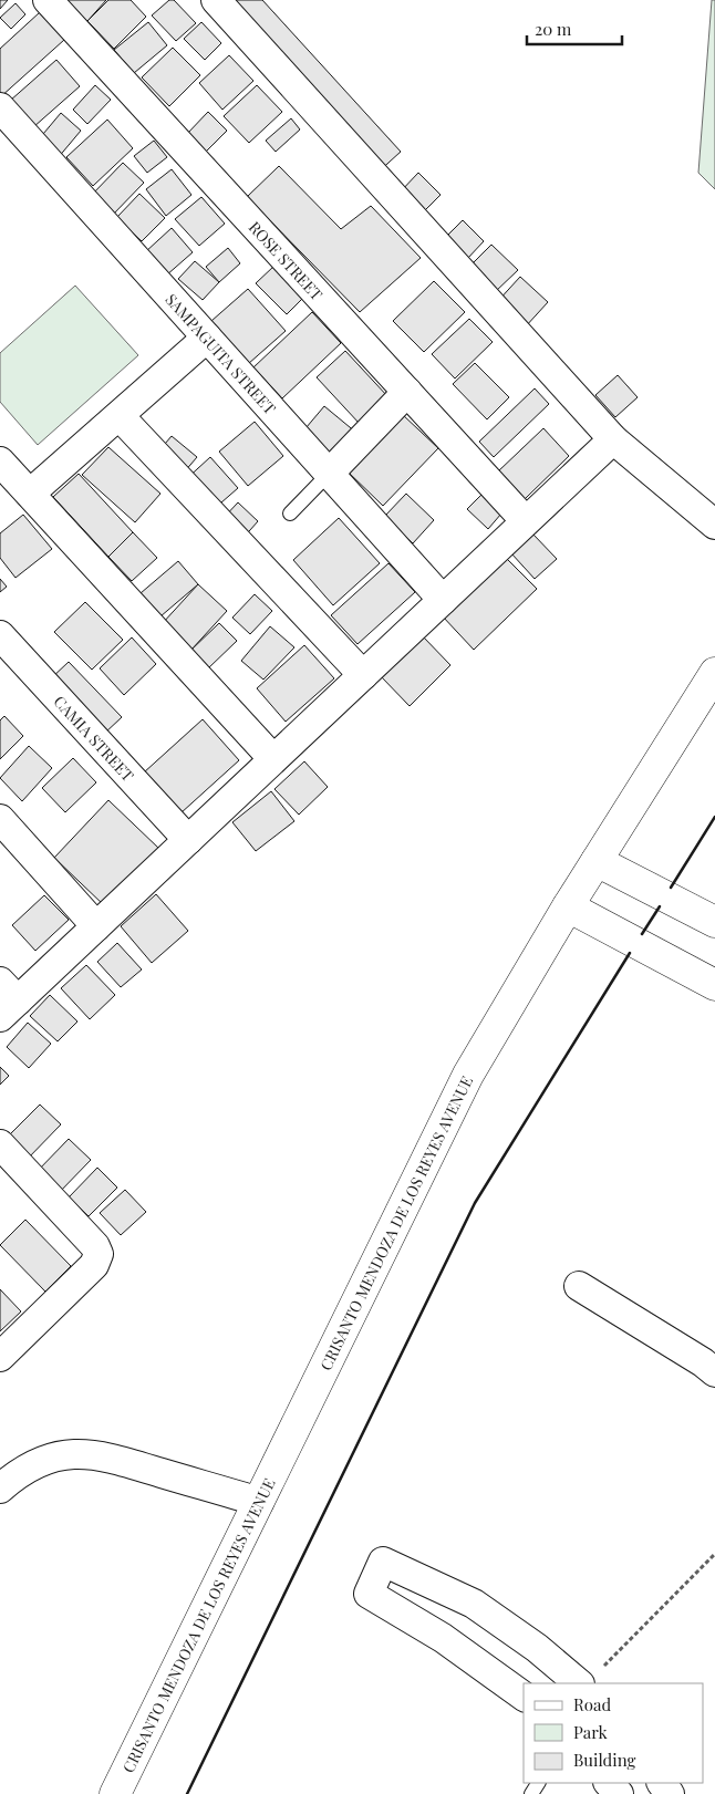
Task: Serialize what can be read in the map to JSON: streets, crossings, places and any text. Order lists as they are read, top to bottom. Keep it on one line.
{"streets":{"main road":["CRISANTO MENDOZA DE LOS REYES AVENUE"],"street":["ROSE STREET","SAMPAGUITA STREET","CAMIA STREET"]},"legend":["Road","Park","Building"],"scale_bar":"20 m"}
